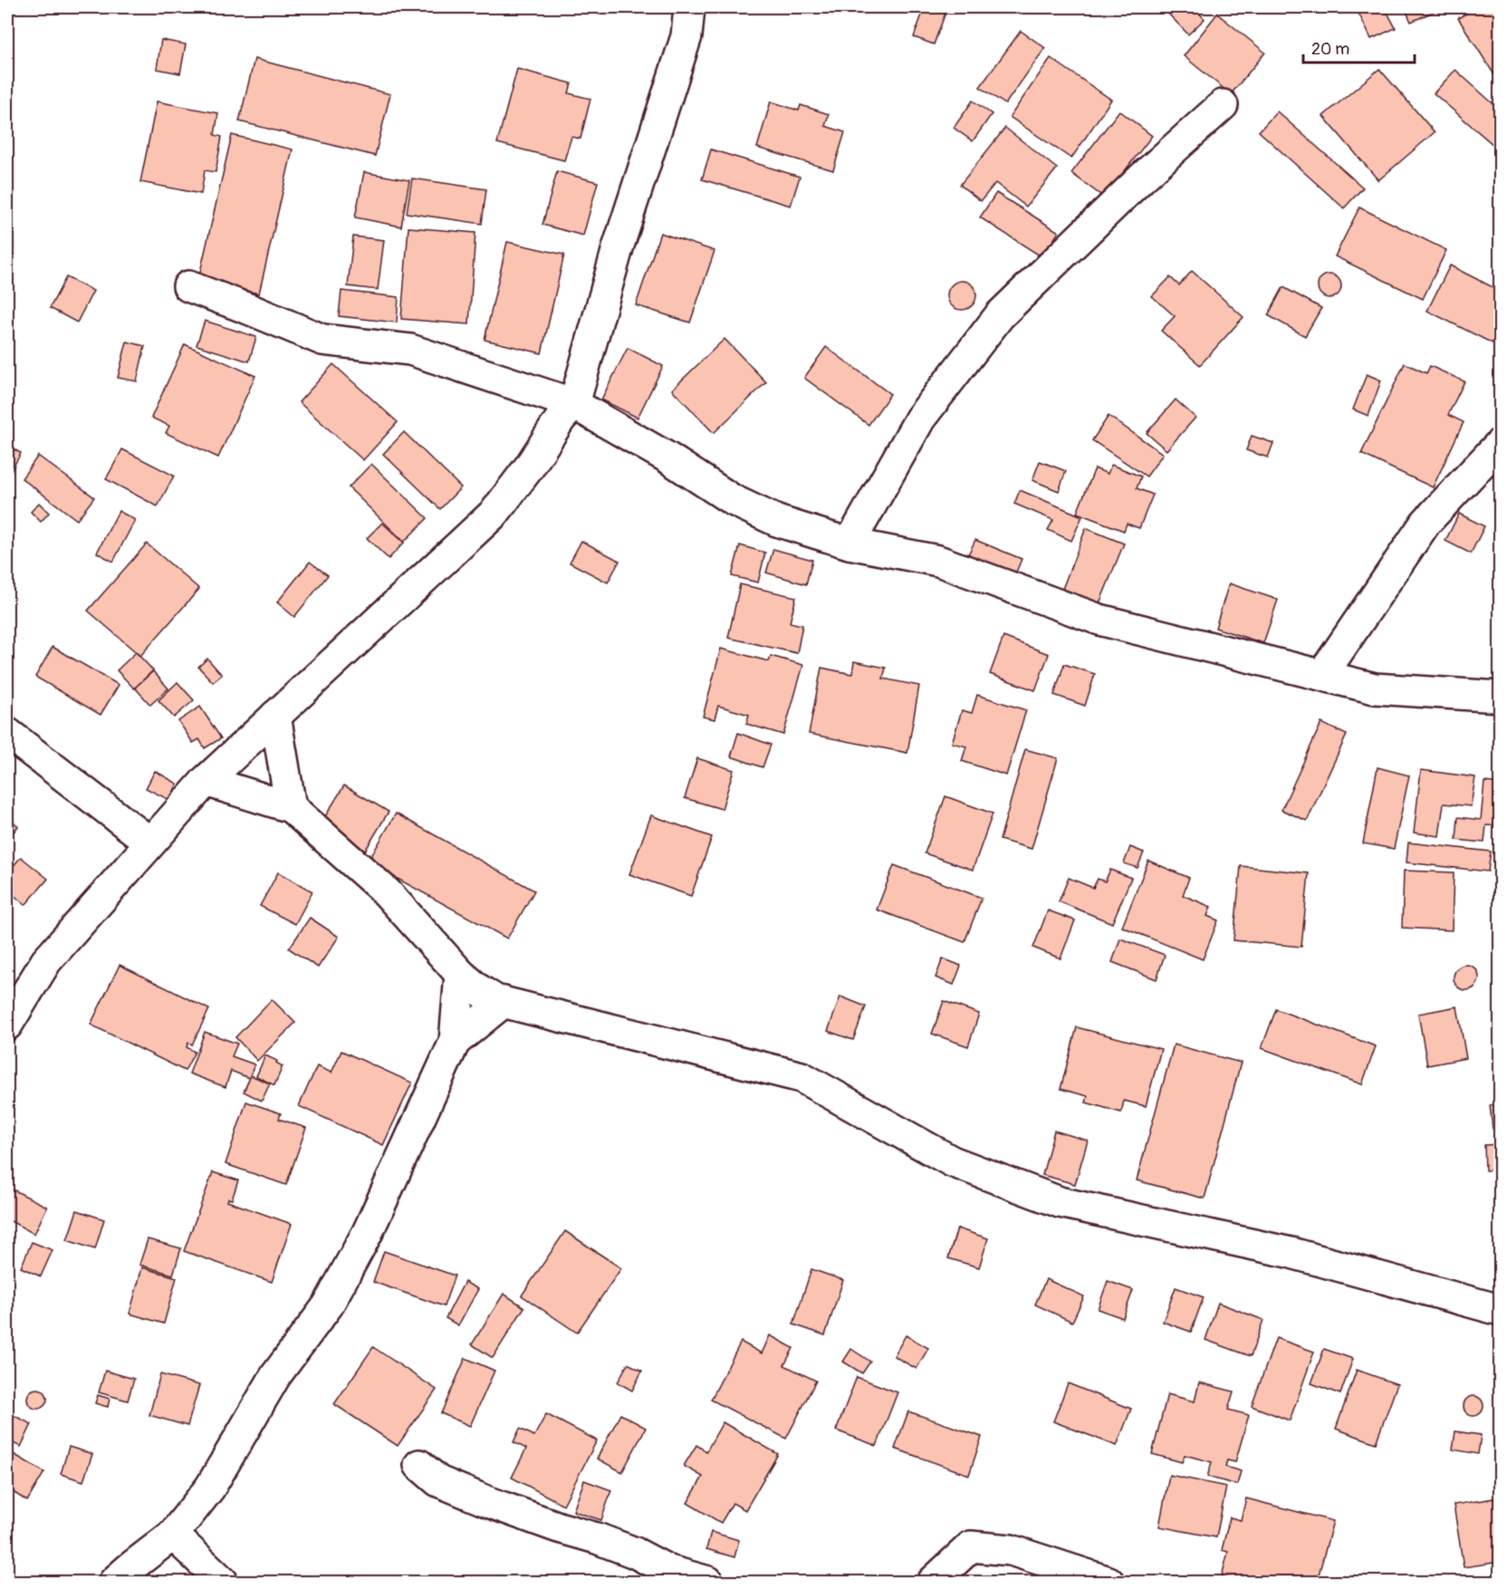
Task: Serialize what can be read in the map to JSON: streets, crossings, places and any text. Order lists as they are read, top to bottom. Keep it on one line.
{"scale_bar":"20 m"}
